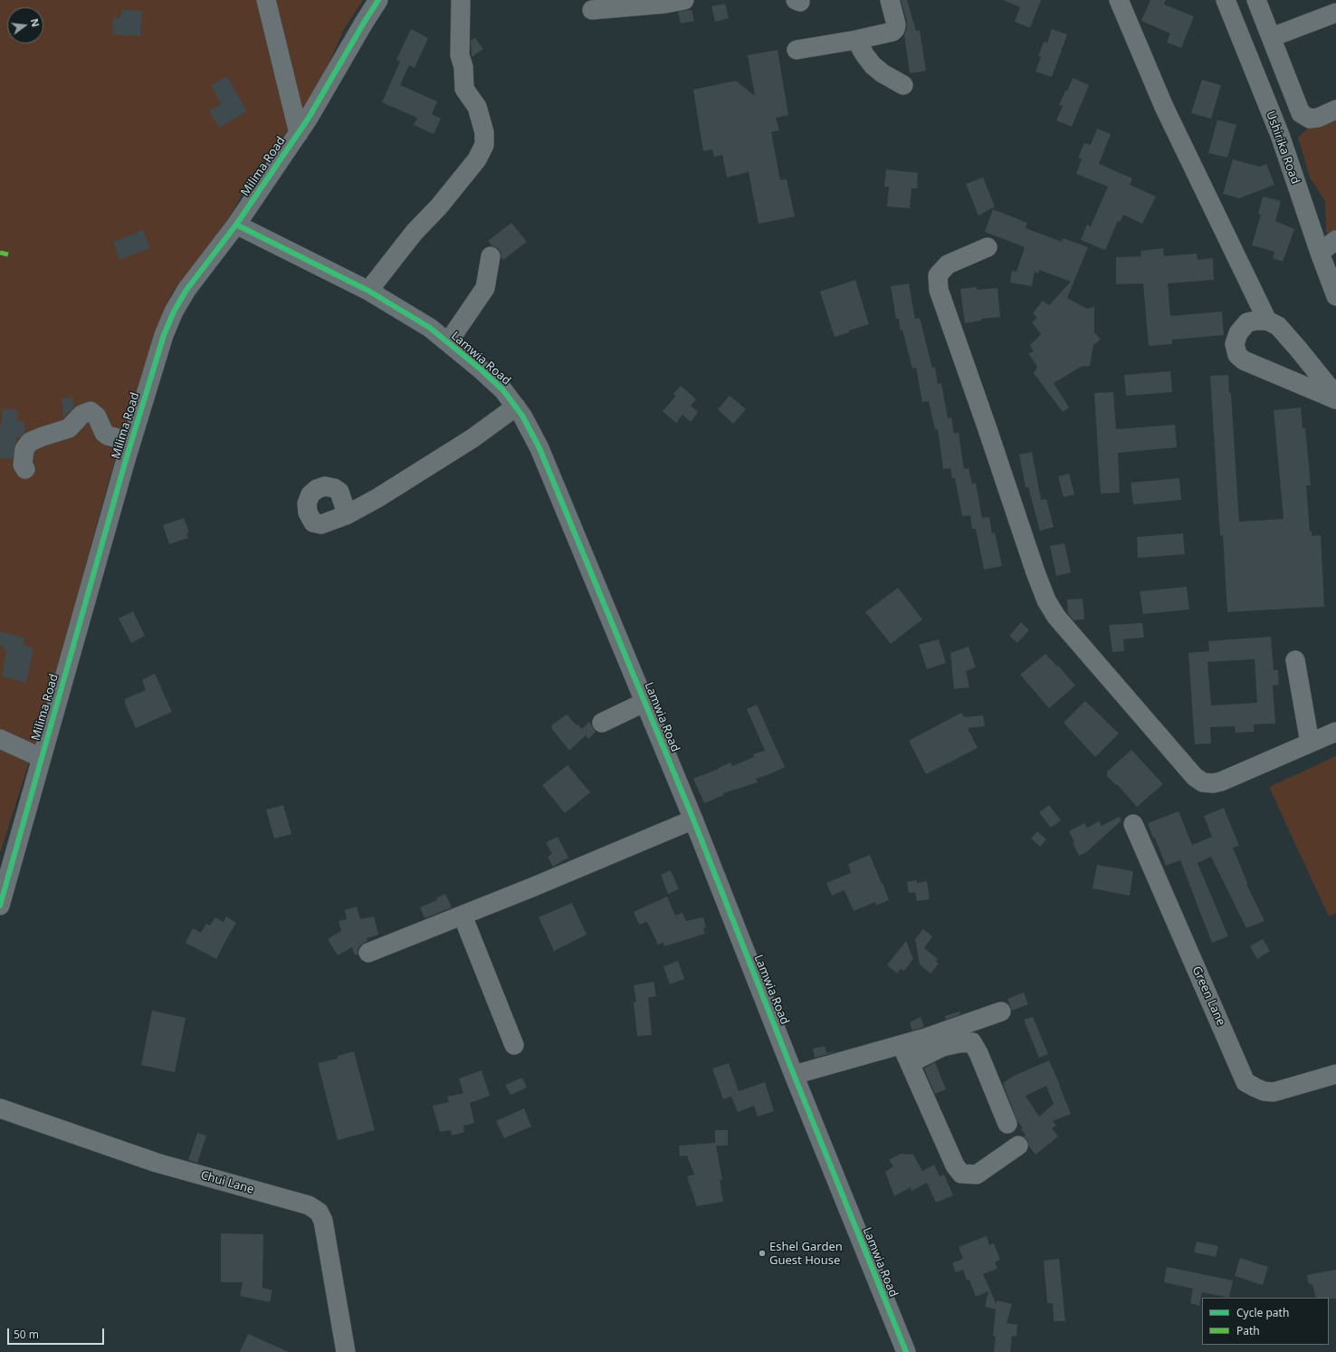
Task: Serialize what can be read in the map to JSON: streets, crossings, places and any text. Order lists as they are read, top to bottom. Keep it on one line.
{"streets":{"street":["Ushirika Road","Milima Road","Lamwia Road","Green Lane","Chui Lane"]},"crossings":[["Milima Road","Lamwia Road"]],"places":["Eshel Garden Guest House"],"legend":["Cycle path","Path"],"scale_bar":"50 m","north":"right"}
